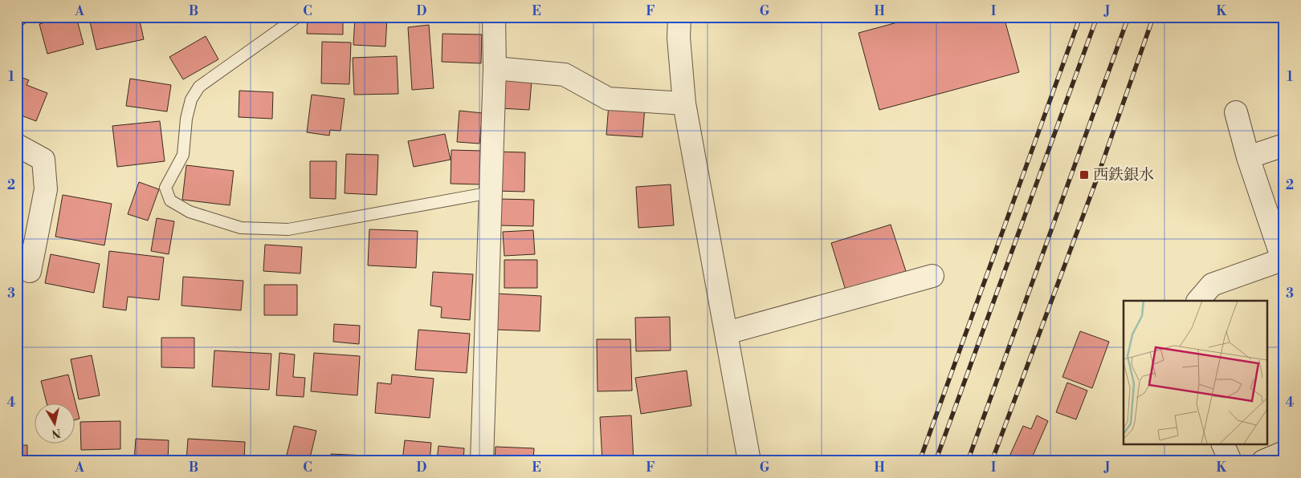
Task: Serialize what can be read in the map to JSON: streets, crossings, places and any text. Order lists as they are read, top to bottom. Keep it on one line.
{"places":{"transit":["西鉄銀水"]},"north":"bottom","grid":{"columns":["A","B","C","D","E","F","G","H","I","J","K"],"rows":["1","2","3","4"]}}
